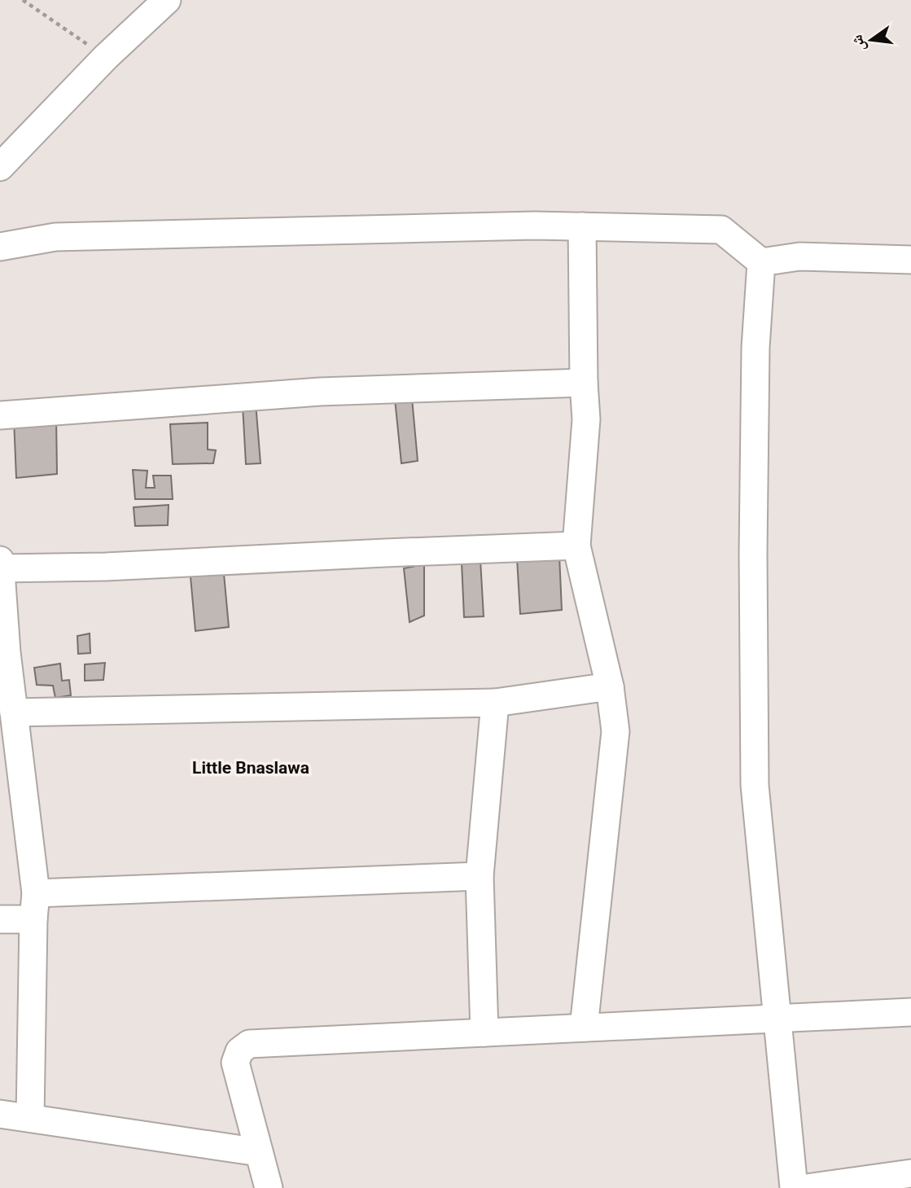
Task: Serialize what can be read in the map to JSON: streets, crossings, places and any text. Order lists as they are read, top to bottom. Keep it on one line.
{"districts":["Little Bnaslawa"],"north":"left"}
